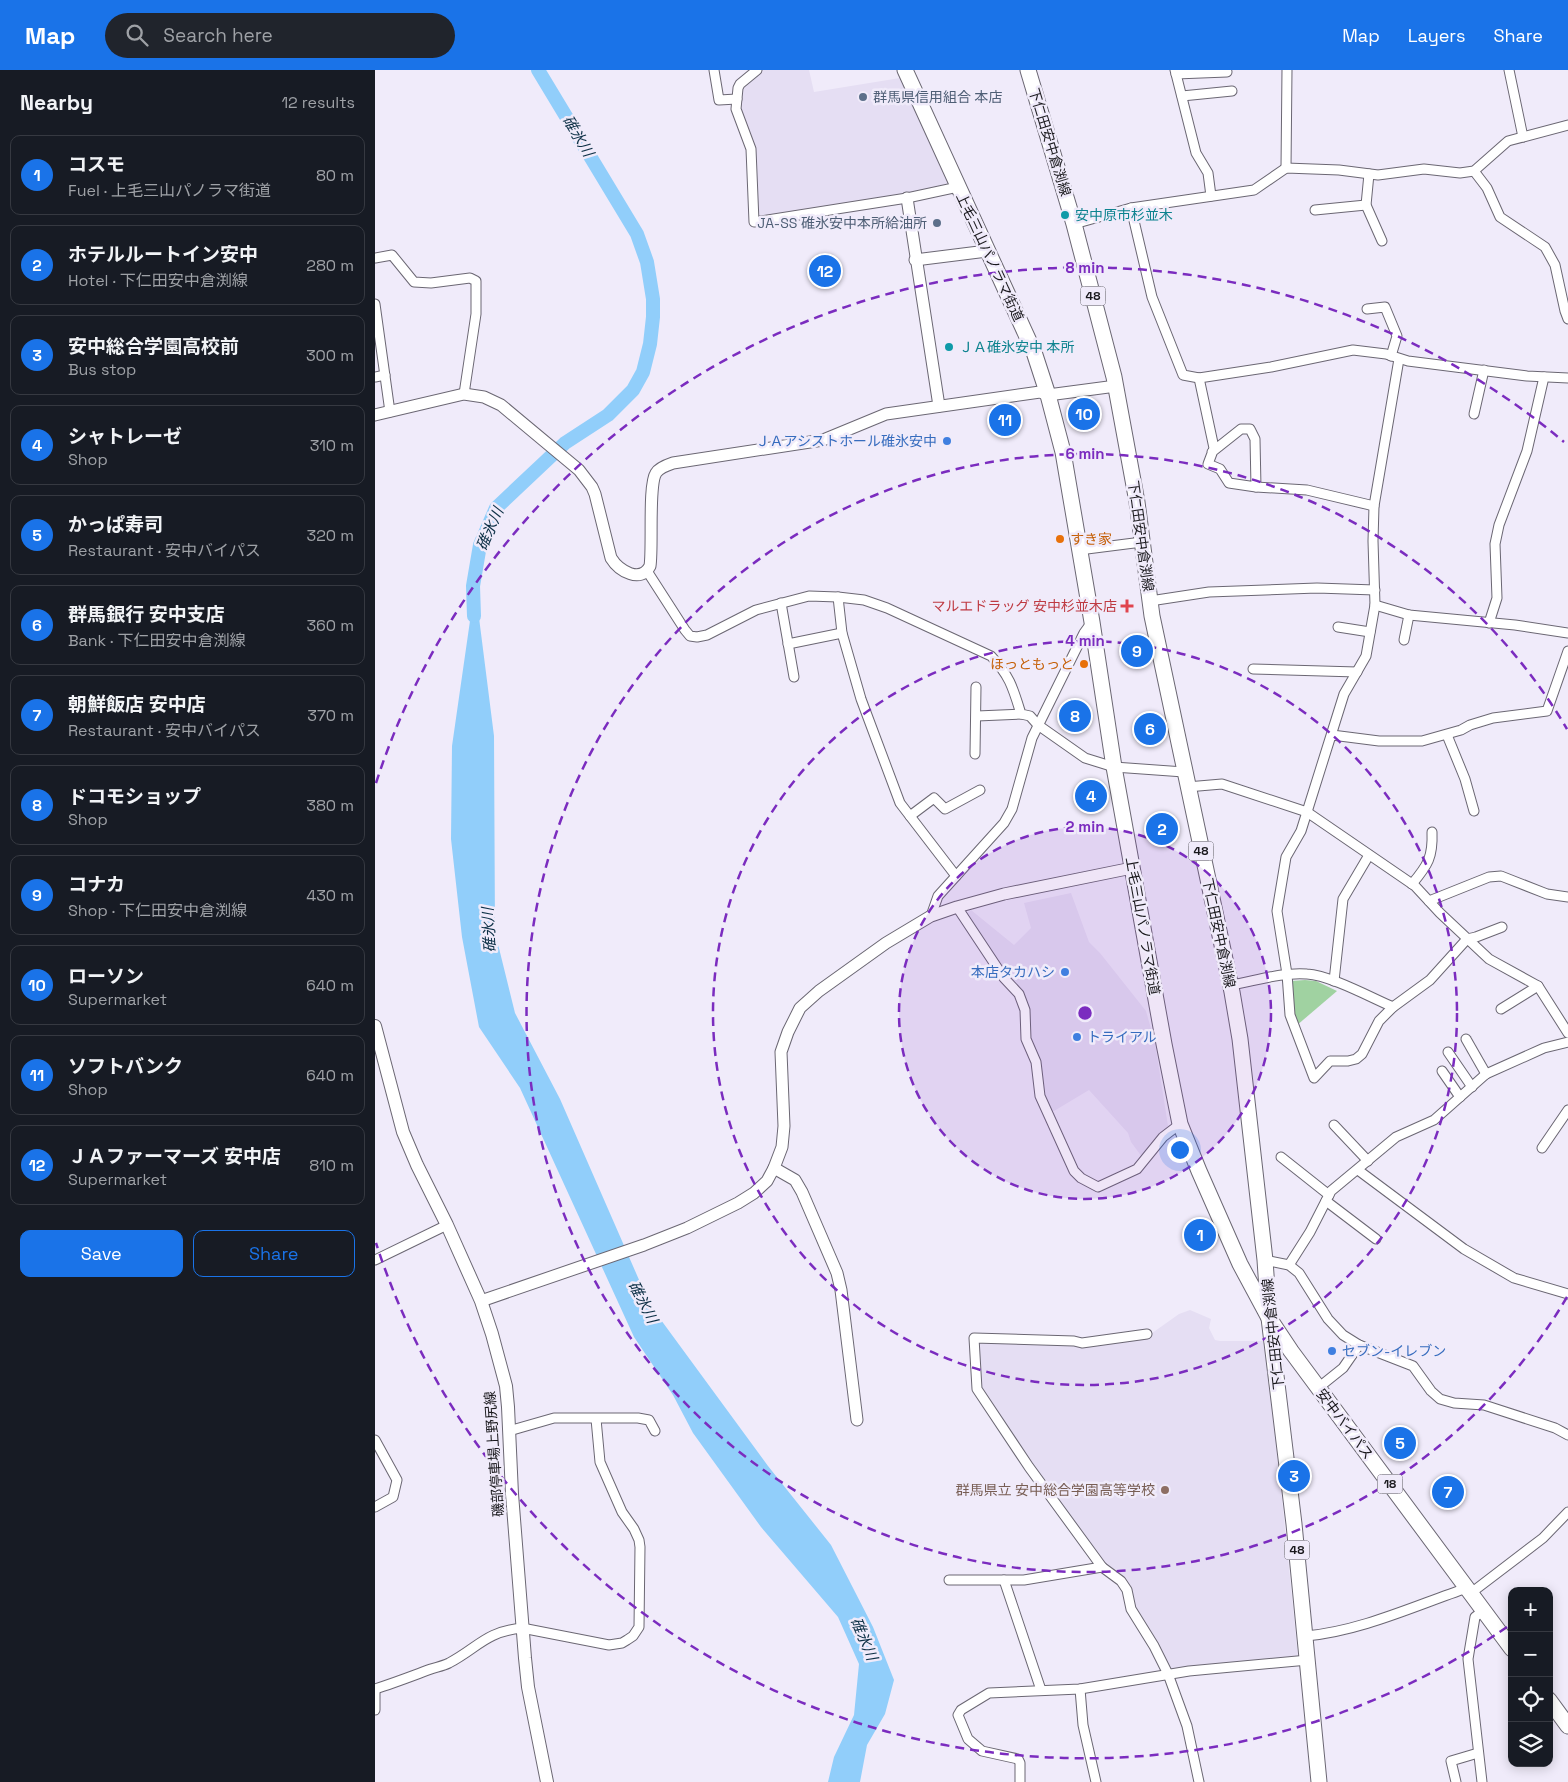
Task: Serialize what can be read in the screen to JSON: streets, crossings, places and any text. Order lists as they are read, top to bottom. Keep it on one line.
{"streets":{"main road":["下仁田安中倉渕線","上毛三山パノラマ街道","48","安中バイパス","磯部停車場上野尻線","18"]},"crossings":[["下仁田安中倉渕線","上毛三山パノラマ街道"],["下仁田安中倉渕線","安中バイパス"],["上毛三山パノラマ街道","安中バイパス"]],"water":["碓氷川"],"places":{"other":["群馬県信用組合 本店","安中原市杉並木","JA-SS 碓氷安中本所給油所","ＪＡ碓氷安中 本所","ＪＡアシストホール碓氷安中","すき家","ほっともっと","本店タカハシ","トライアル","セブン-イレブン","群馬県立 安中総合学園高等学校"],"health":["マルエドラッグ 安中杉並木店"]},"page":{"header":"Map","search":"Search here","nav":["Map","Layers","Share"],"heading":["Nearby","12 results"],"list":[{"mark":"1","name":"コスモ","note":"Fuel · 上毛三山パノラマ街道","value":"80 m"},{"mark":"2","name":"ホテルルートイン安中","note":"Hotel · 下仁田安中倉渕線","value":"280 m"},{"mark":"3","name":"安中総合学園高校前","note":"Bus stop","value":"300 m"},{"mark":"4","name":"シャトレーゼ","note":"Shop","value":"310 m"},{"mark":"5","name":"かっぱ寿司","note":"Restaurant · 安中バイパス","value":"320 m"},{"mark":"6","name":"群馬銀行 安中支店","note":"Bank · 下仁田安中倉渕線","value":"360 m"},{"mark":"7","name":"朝鮮飯店 安中店","note":"Restaurant · 安中バイパス","value":"370 m"},{"mark":"8","name":"ドコモショップ","note":"Shop","value":"380 m"},{"mark":"9","name":"コナカ","note":"Shop · 下仁田安中倉渕線","value":"430 m"},{"mark":"10","name":"ローソン","note":"Supermarket","value":"640 m"},{"mark":"11","name":"ソフトバンク","note":"Shop","value":"640 m"},{"mark":"12","name":"ＪＡファーマーズ 安中店","note":"Supermarket","value":"810 m"}],"pins":["12","10","11","9","8","6","4","2","1","5","3","7"],"buttons":["Save","Share"],"map_buttons":["+","−"]},"rings":["8 min","6 min","4 min","2 min"]}
